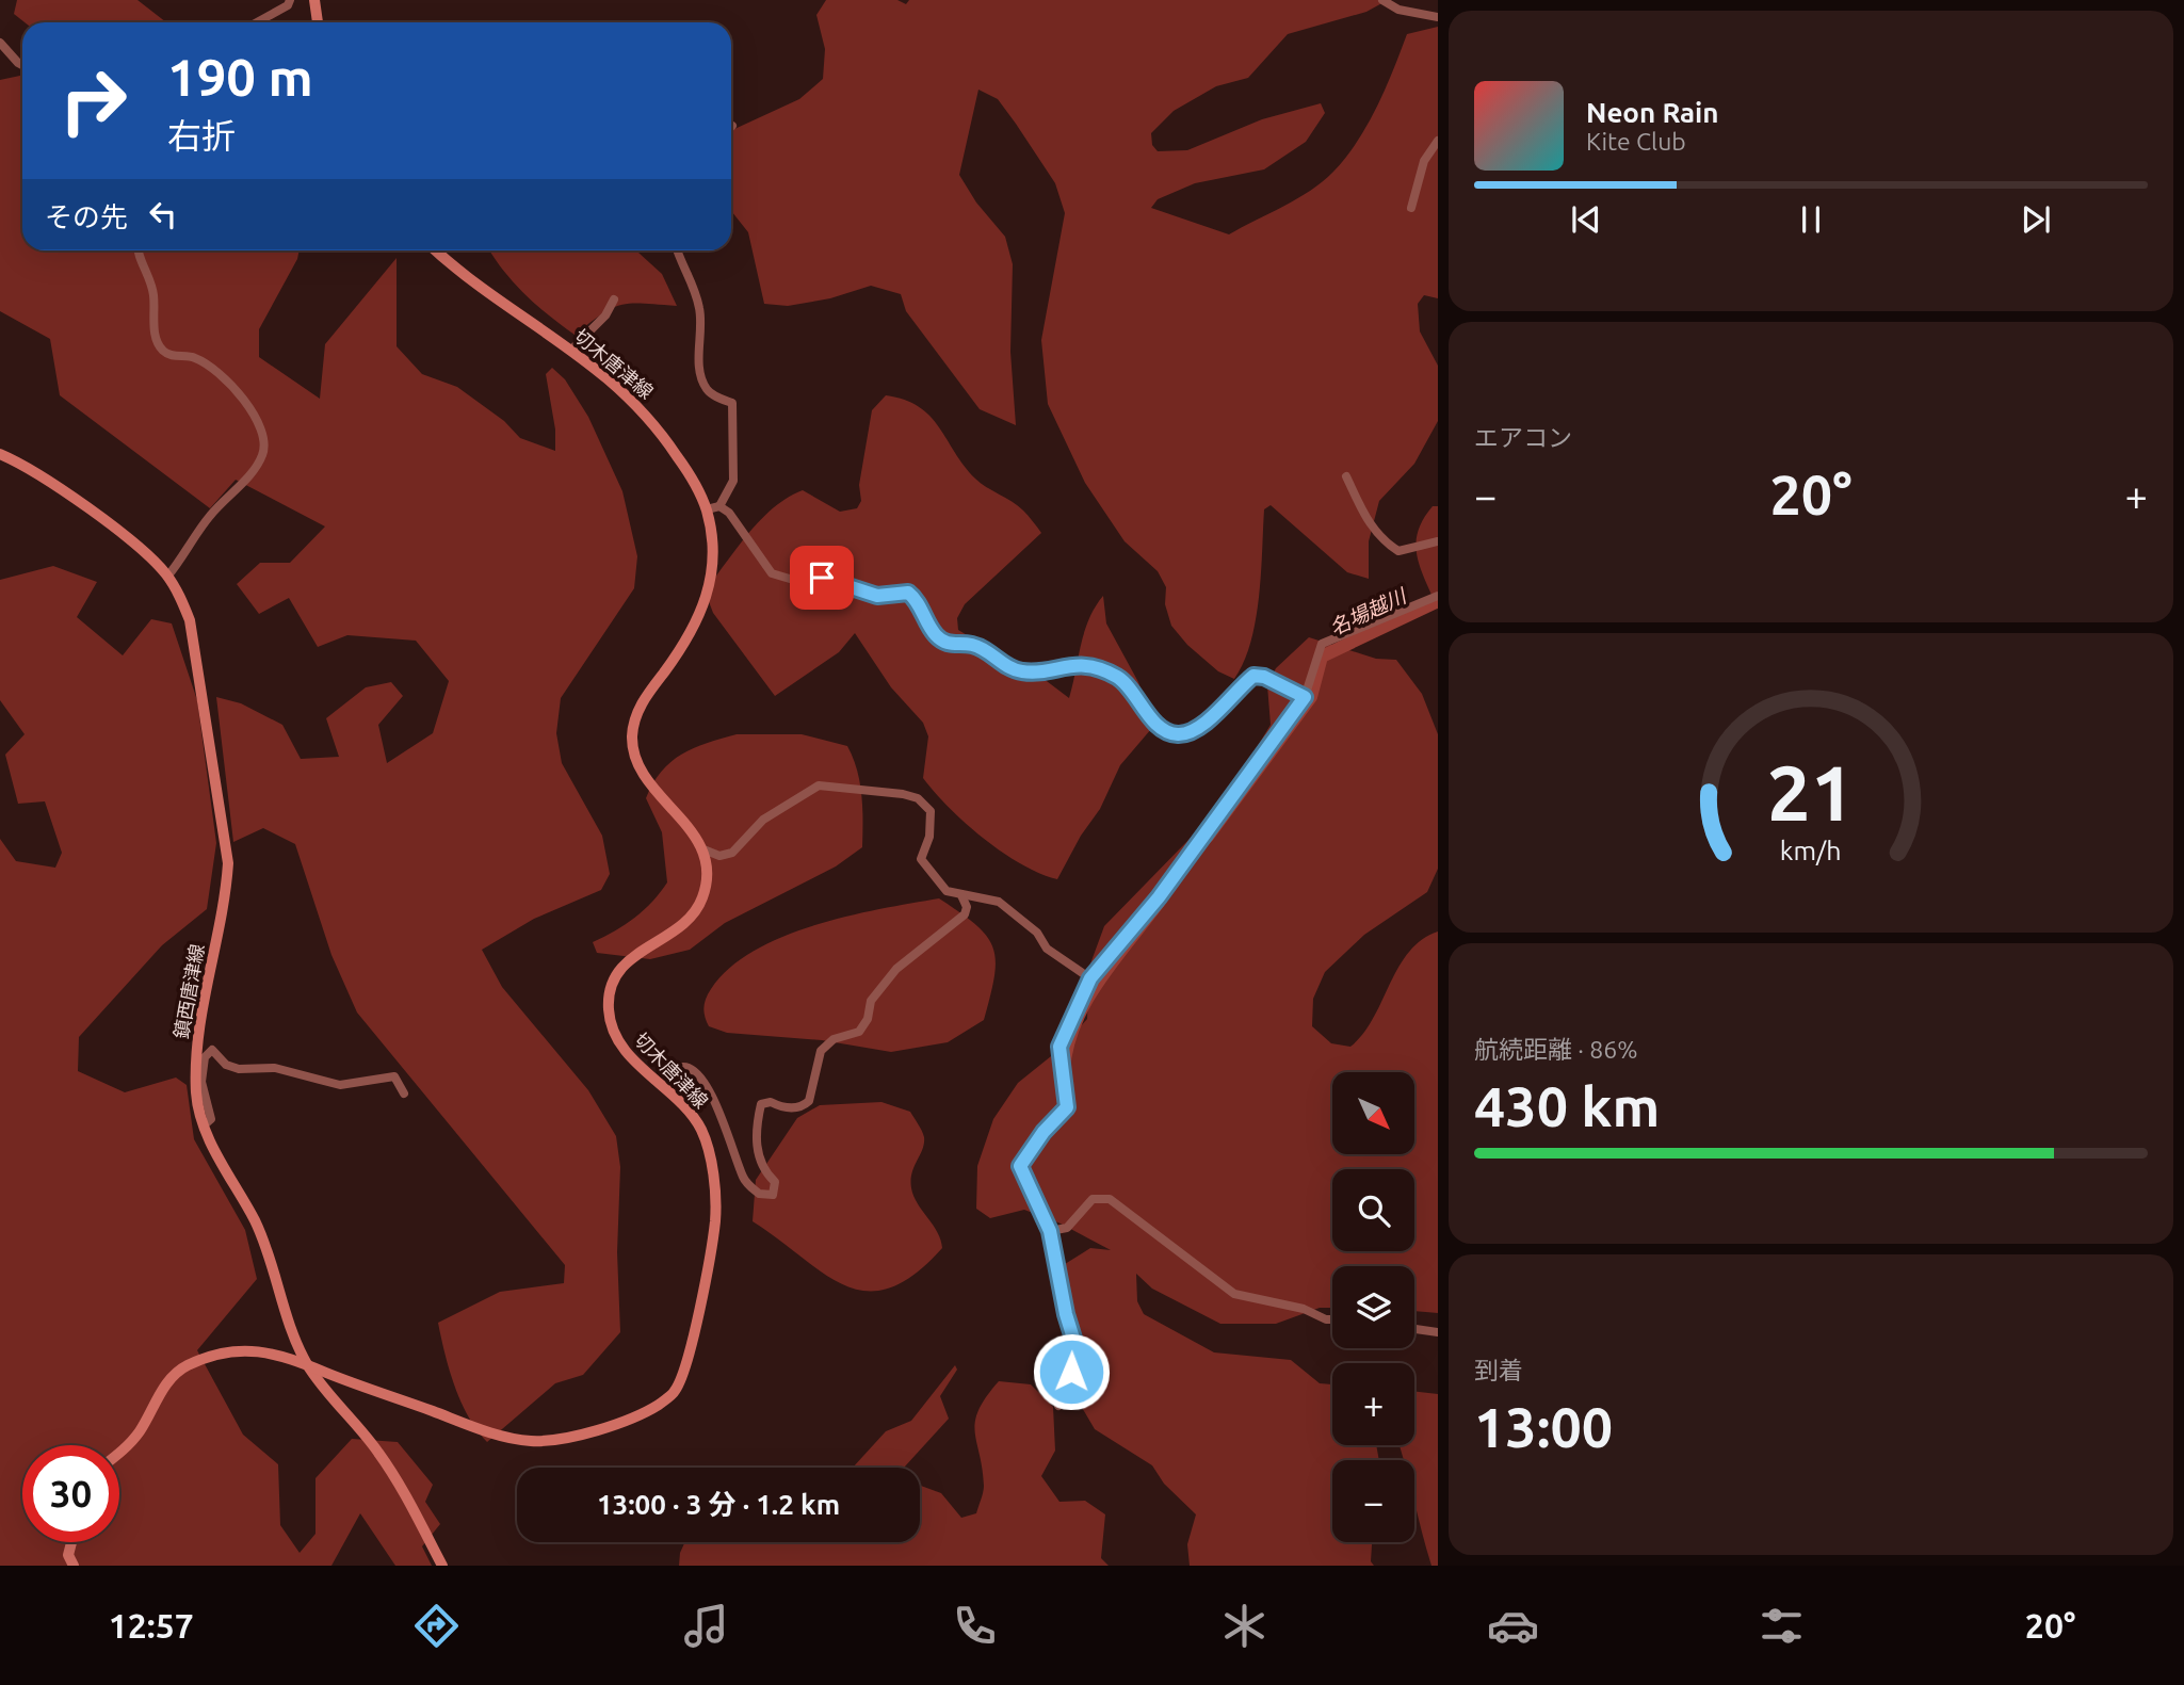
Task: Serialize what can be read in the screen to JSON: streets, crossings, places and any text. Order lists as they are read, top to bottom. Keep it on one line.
{"streets":{"main road":["切木唐津線","鎮西唐津線"]},"crossings":[["切木唐津線","鎮西唐津線"]],"water":["名場越川"],"north":"bottom right","page":{"turn":["190 m","右折"],"song":["Neon Rain","Kite Club"],"then":"その先","tile":["エアコン",["航続距離 · 86%","430 km"],["到着","13:00"]],"heat":["−","20°","+"],"map_buttons":["+","−"],"limit":"30","trip":"13:00 · 3 分 · 1.2 km","tabs":["12:57","20°"],"gauge":["21","km/h"]}}
